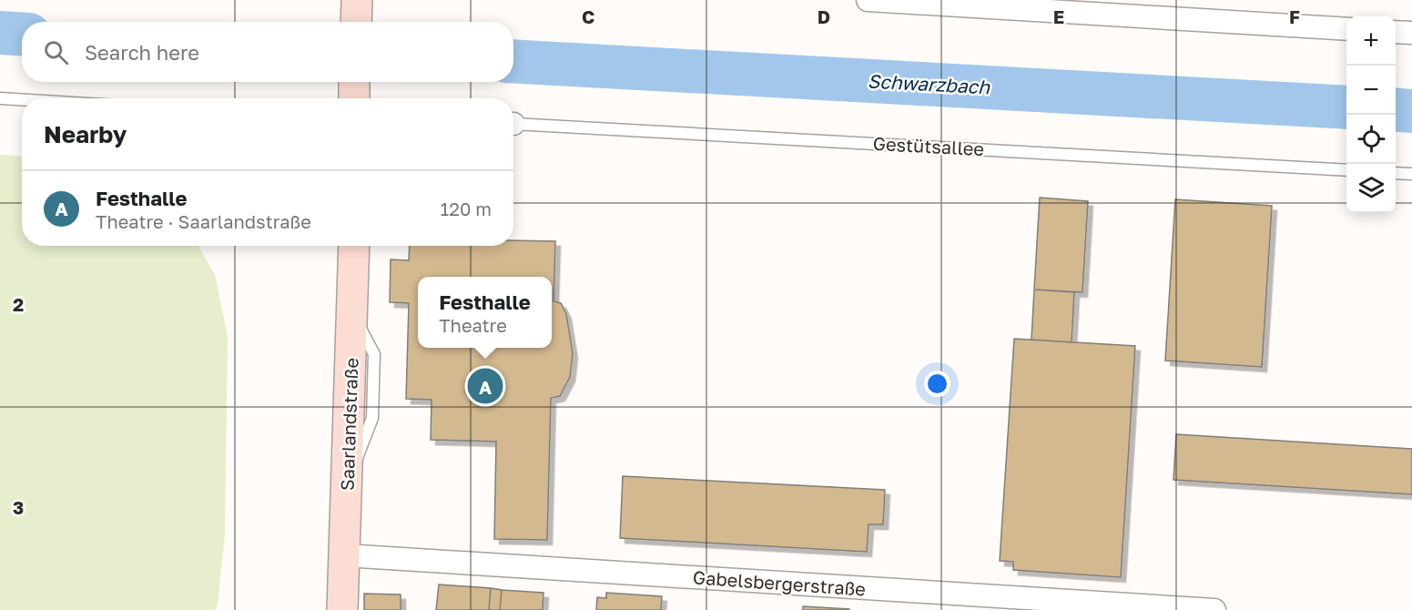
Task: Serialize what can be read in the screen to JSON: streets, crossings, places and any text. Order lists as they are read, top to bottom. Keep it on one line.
{"streets":{"main road":["Saarlandstraße"],"street":["Gabelsbergerstraße"],"lane":["Gestütsallee"]},"crossings":[["Saarlandstraße","Gabelsbergerstraße"]],"water":["Schwarzbach"],"page":{"map_buttons":["+","−"],"search":"Search here","heading":"Nearby","list":[{"mark":"A","name":"Festhalle","note":"Theatre · Saarlandstraße","value":"120 m"}],"popup":["Festhalle","Theatre"],"pins":"A"},"grid":{"columns":["C","D","E","F"],"rows":["2","3"]}}
